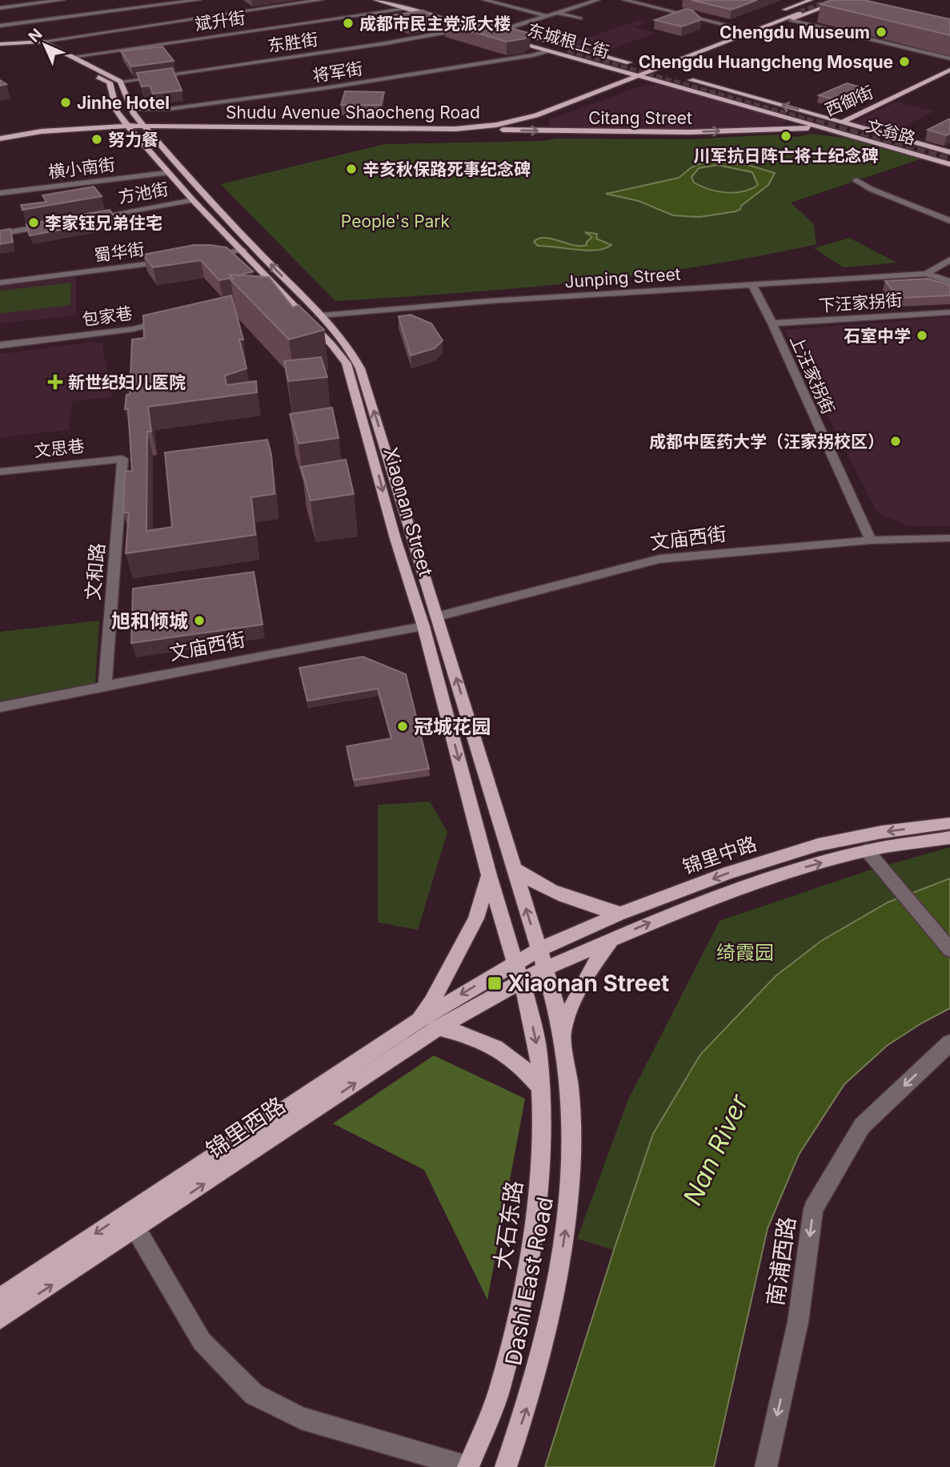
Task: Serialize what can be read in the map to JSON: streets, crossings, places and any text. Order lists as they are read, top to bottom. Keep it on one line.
{"streets":{"main road":["东城根上街","西御街","Shudu Avenue Shaocheng Road","Citang Street","文翁路","Xiaonan Street","锦里中路","锦里西路","大石东路","Dashi East Road"],"street":["斌升街","东胜街","将军街","横小南街","方池街","蜀华街","Junping Street","下汪家拐街","包家巷","上汪家拐街","文思巷","文庙西街","文和路","南浦西路"]},"crossings":[["东城根上街","将军街"],["东城根上街","Shudu Avenue Shaocheng Road"],["东城根上街","文翁路"],["将军街","Xiaonan Street"],["西御街","Citang Street"],["西御街","文翁路"],["Shudu Avenue Shaocheng Road","Citang Street"],["Shudu Avenue Shaocheng Road","文翁路"],["Shudu Avenue Shaocheng Road","Xiaonan Street"],["Citang Street","文翁路"],["横小南街","Xiaonan Street"],["方池街","Xiaonan Street"],["Junping Street","上汪家拐街"],["Junping Street","Xiaonan Street"],["下汪家拐街","上汪家拐街"],["上汪家拐街","文庙西街"],["文思巷","文和路"],["Xiaonan Street","文庙西街"],["Xiaonan Street","锦里中路"],["Xiaonan Street","锦里西路"],["Xiaonan Street","大石东路"],["Xiaonan Street","Dashi East Road"],["文庙西街","文和路"],["锦里中路","锦里西路"],["锦里中路","大石东路"],["锦里中路","Dashi East Road"],["锦里西路","大石东路"]],"one_way":["南浦西路","Dashi East Road"],"water":["Nan River"],"parks":["People's Park","绮霞园"],"places":{"other":["成都市民主党派大楼","Chengdu Museum","Chengdu Huangcheng Mosque","Jinhe Hotel","川军抗日阵亡将士纪念碑","努力餐","辛亥秋保路死事纪念碑","李家钰兄弟住宅","石室中学","成都中医药大学（汪家拐校区）","旭和倾城","冠城花园"],"health":["新世纪妇儿医院"],"transit":["Xiaonan Street"]},"north":"top left"}
